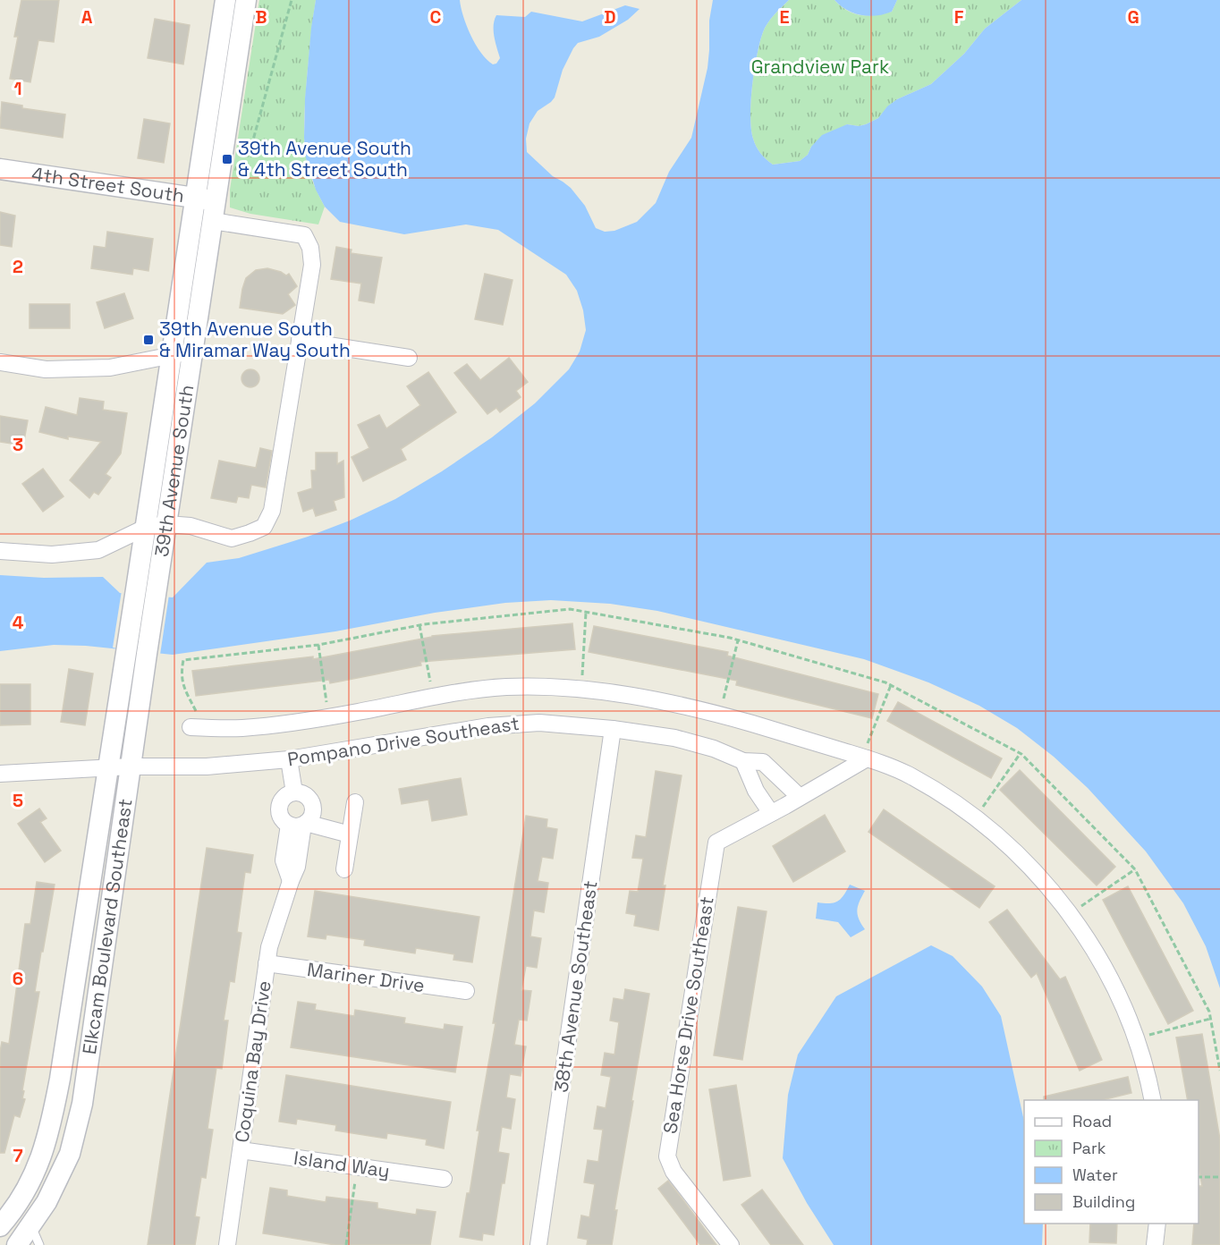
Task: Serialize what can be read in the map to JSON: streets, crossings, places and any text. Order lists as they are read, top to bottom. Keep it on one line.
{"streets":{"street":["4th Street South","39th Avenue South","Pompano Drive Southeast","Elkcam Boulevard Southeast","Mariner Drive","38th Avenue Southeast","Sea Horse Drive Southeast","Coquina Bay Drive","Island Way"]},"crossings":[["4th Street South","39th Avenue South"],["39th Avenue South","Elkcam Boulevard Southeast"],["Pompano Drive Southeast","Elkcam Boulevard Southeast"],["Pompano Drive Southeast","38th Avenue Southeast"],["Mariner Drive","Coquina Bay Drive"],["Coquina Bay Drive","Island Way"]],"parks":["Grandview Park"],"places":{"transit":["39th Avenue South & 4th Street South","39th Avenue South & Miramar Way South"]},"legend":["Road","Park","Water","Building"],"grid":{"columns":["A","B","C","D","E","F","G"],"rows":["1","2","3","4","5","6","7"]}}
